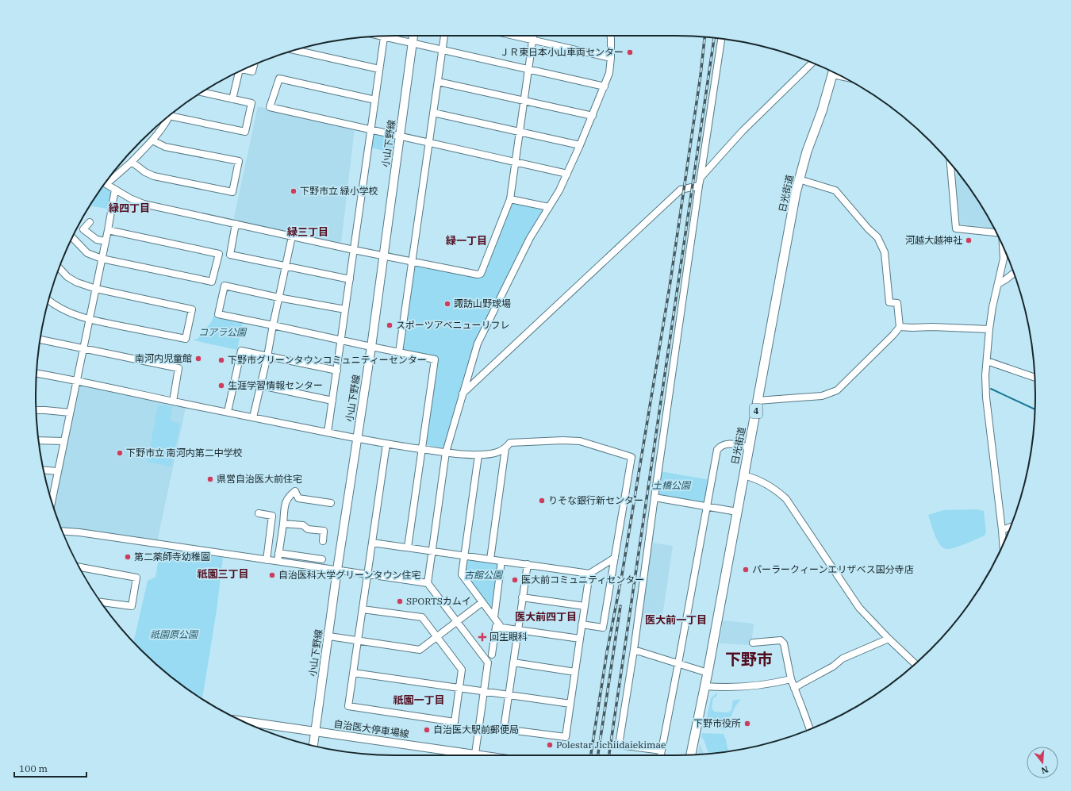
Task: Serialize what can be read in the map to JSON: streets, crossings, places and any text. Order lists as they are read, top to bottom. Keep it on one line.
{"streets":{"highway":["日光街道","4"],"main road":["小山下野線","自治医大停車場線"]},"crossings":[["小山下野線","自治医大停車場線"]],"districts":["緑四丁目","緑三丁目","緑一丁目","祇園三丁目","医大前四丁目","医大前一丁目","下野市","祇園一丁目"],"parks":["コアラ公園","土橋公園","古館公園","祇園原公園"],"places":{"other":["ＪＲ東日本小山車両センター","下野市立 緑小学校","河越大越神社","諏訪山野球場","スポーツアベニューリフレ","南河内児童館","下野市グリーンタウンコミュニティーセンター","生涯学習情報センター","下野市立 南河内第二中学校","県営自治医大前住宅","りそな銀行新センター","第二薬師寺幼稚園","パーラークィーンエリザベス国分寺店","自治医科大学グリーンタウン住宅","医大前コミュニティセンター","SPORTSカムイ","下野市役所","自治医大駅前郵便局","Polestar Jichiidaiekimae"],"health":["回生眼科"]},"scale_bar":"100 m","north":"bottom"}
